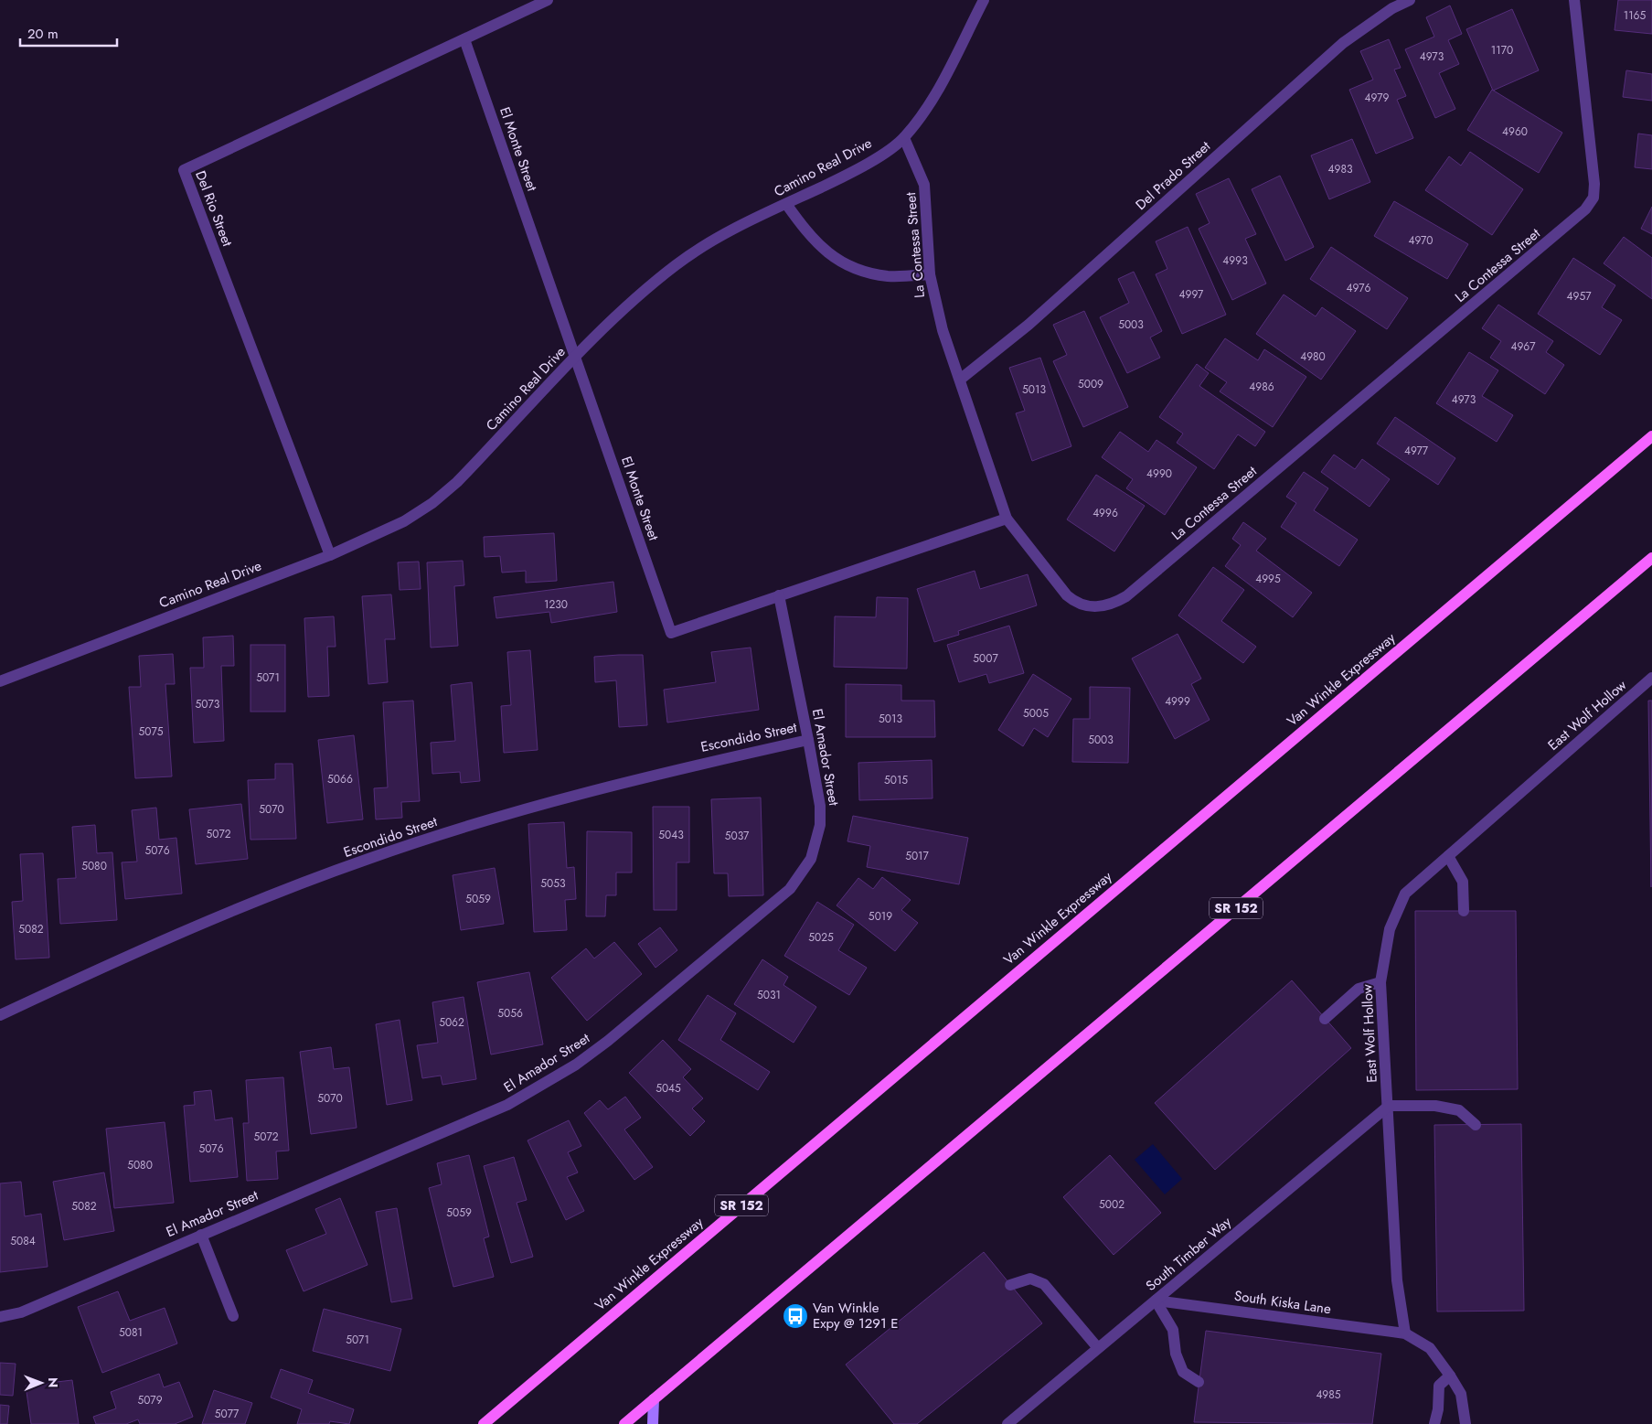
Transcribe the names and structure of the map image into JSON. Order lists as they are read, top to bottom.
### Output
{
  "streets": {
    "main road": ["Van Winkle Expressway", "SR 152"],
    "street": [
      "El Monte Street",
      "Camino Real Drive",
      "Del Prado Street",
      "Del Rio Street",
      "La Contessa Street",
      "East Wolf Hollow",
      "Escondido Street",
      "El Amador Street",
      "South Timber Way",
      "South Kiska Lane"
    ]
  },
  "crossings": [
    ["El Monte Street", "Camino Real Drive"],
    ["El Monte Street", "Del Rio Street"],
    ["El Monte Street", "La Contessa Street"],
    ["El Monte Street", "El Amador Street"],
    ["Camino Real Drive", "Del Rio Street"],
    ["Camino Real Drive", "La Contessa Street"],
    ["Del Prado Street", "La Contessa Street"],
    ["East Wolf Hollow", "South Timber Way"],
    ["East Wolf Hollow", "South Kiska Lane"],
    ["Escondido Street", "El Amador Street"],
    ["South Timber Way", "South Kiska Lane"]
  ],
  "places": {
    "bus stop": ["Van Winkle Expy @ 1291 E"]
  },
  "house_numbers": [
    "1165",
    "1170",
    "4973",
    "4979",
    "4960",
    "4983",
    "4970",
    "4993",
    "4976",
    "4997",
    "4957",
    "5003",
    "4967",
    "4980",
    "5009",
    "4986",
    "5013",
    "4973",
    "4977",
    "4990",
    "4996",
    "4995",
    "1230",
    "5007",
    "5071",
    "4999",
    "5073",
    "5005",
    "5013",
    "5075",
    "5003",
    "5066",
    "5015",
    "5070",
    "5072",
    "5043",
    "5037",
    "5076",
    "5017",
    "5080",
    "5053",
    "5059",
    "5019",
    "5082",
    "5025",
    "5031",
    "5056",
    "5062",
    "5045",
    "5070",
    "5072",
    "5076",
    "5080",
    "5002",
    "5082",
    "5059",
    "5084",
    "5081",
    "5071",
    "4985",
    "5079",
    "5077"
  ],
  "scale_bar": "20 m",
  "north": "right"
}
